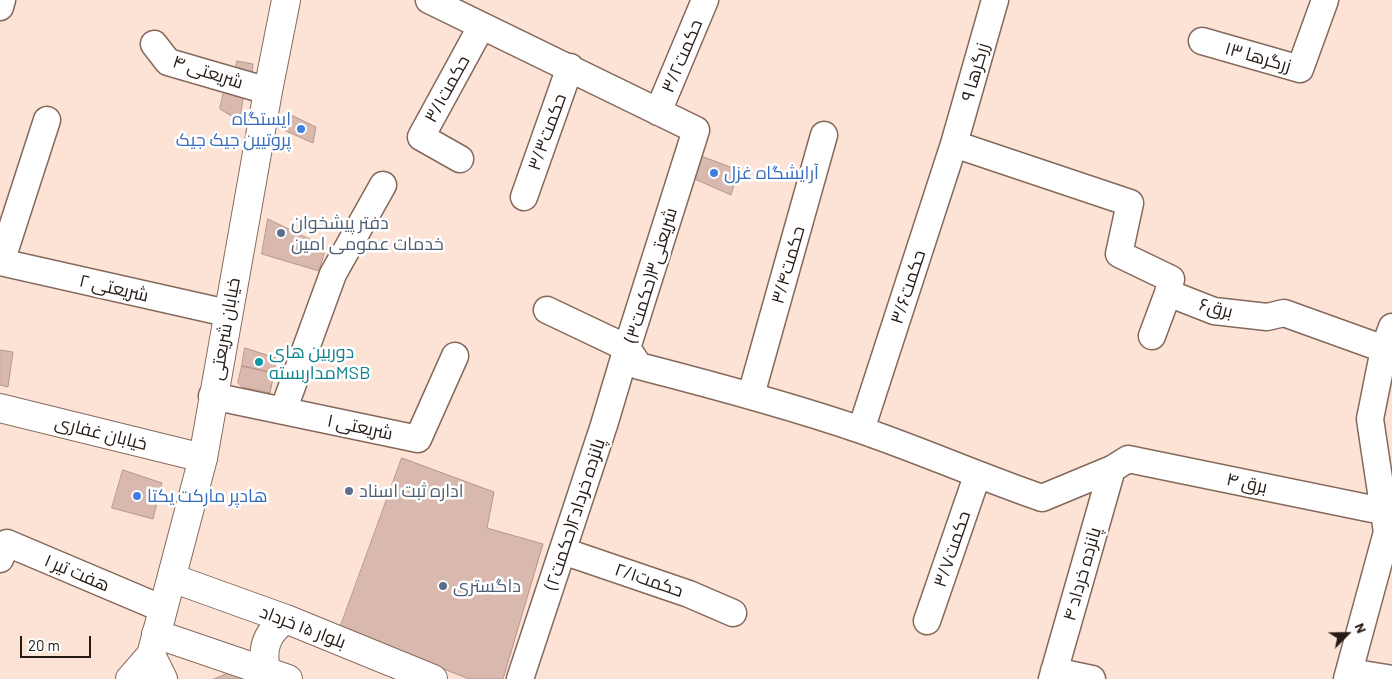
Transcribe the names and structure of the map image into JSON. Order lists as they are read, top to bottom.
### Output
{
  "streets": {
    "main road": ["خیابان شریعتی", "خیابان غفاری", "بلوار ۱۵ خرداد"],
    "street": [
      "حکمت۳/۲",
      "زرگرها ۱۳",
      "شریعتی ۴",
      "زرگرها ۹",
      "حکمت۳/۱",
      "حکمت۳/۳",
      "حکمت۳/۴",
      "شریعتی۳(حکمت۳)",
      "حکمت۳/۶",
      "شریعتی ۲",
      "برق۶",
      "شریعتی ۱",
      "برق ۴",
      "پانزده خرداد۲(حکمت۲)",
      "حکمت۳/۷",
      "هفت تیر ۱",
      "پانزده خرداد ۴",
      "حکمت۲/۱"
    ]
  },
  "crossings": [
    ["حکمت۳/۲", "شریعتی۳(حکمت۳)"],
    ["شریعتی ۴", "خیابان شریعتی"],
    ["زرگرها ۹", "حکمت۳/۶"],
    ["حکمت۳/۱", "شریعتی۳(حکمت۳)"],
    ["حکمت۳/۳", "شریعتی۳(حکمت۳)"],
    ["حکمت۳/۴", "شریعتی۳(حکمت۳)"],
    ["شریعتی۳(حکمت۳)", "حکمت۳/۶"],
    ["شریعتی۳(حکمت۳)", "برق ۴"],
    ["شریعتی۳(حکمت۳)", "پانزده خرداد۲(حکمت۲)"],
    ["شریعتی۳(حکمت۳)", "حکمت۳/۷"],
    ["شریعتی۳(حکمت۳)", "پانزده خرداد ۴"],
    ["شریعتی ۲", "خیابان شریعتی"],
    ["خیابان شریعتی", "شریعتی ۱"],
    ["خیابان شریعتی", "خیابان غفاری"],
    ["خیابان شریعتی", "هفت تیر ۱"],
    ["خیابان شریعتی", "بلوار ۱۵ خرداد"],
    ["برق ۴", "پانزده خرداد ۴"],
    ["پانزده خرداد۲(حکمت۲)", "حکمت۲/۱"]
  ],
  "places": [
    "ایستگاه پروتیین جیک جیک",
    "آرایشگاه غزل",
    "دفتر پیشخوان خدمات عمومی امین",
    "دوربین های مداربستهMSB",
    "اداره ثبت اسناد",
    "هادپر مارکت یکتا",
    "داگستری"
  ],
  "scale_bar": "20 m",
  "north": "top right"
}
